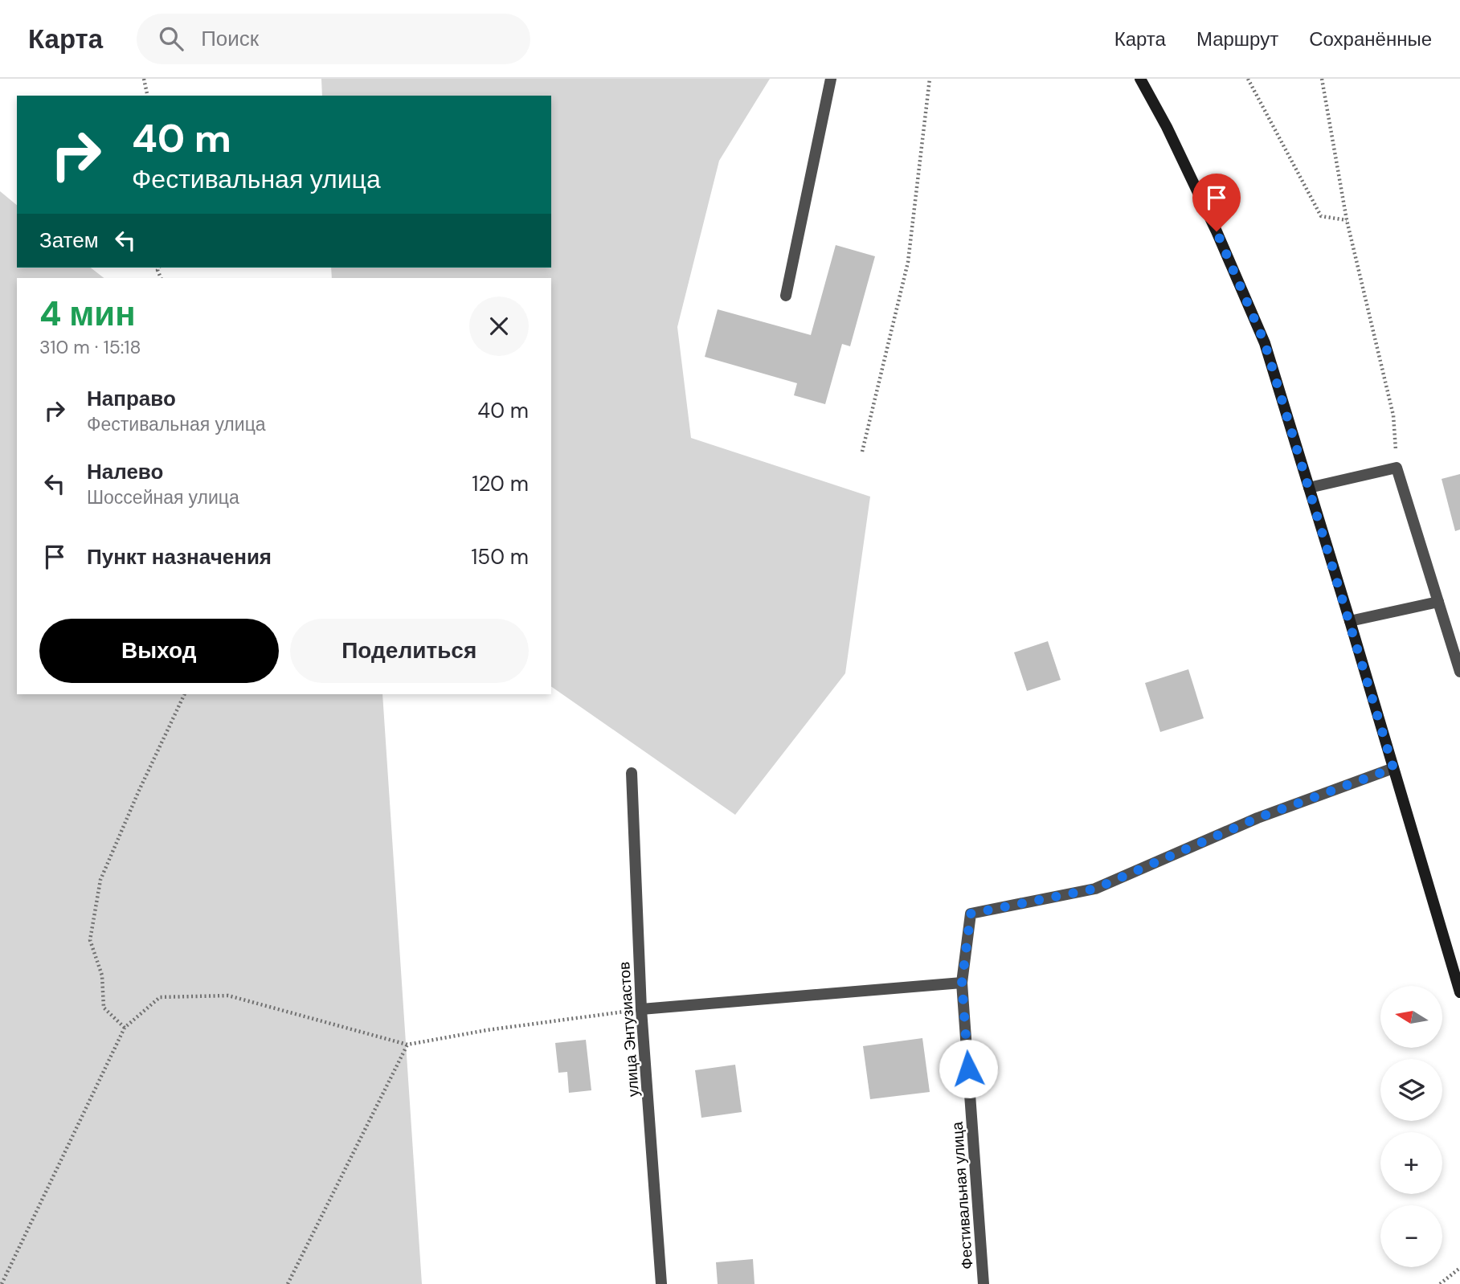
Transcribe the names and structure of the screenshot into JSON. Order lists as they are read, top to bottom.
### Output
{
  "streets": {
    "street": ["улица Энтузиастов", "Фестивальная улица"]
  },
  "north": "left",
  "page": {
    "header": "Карта",
    "search": "Поиск",
    "nav": ["Карта", "Маршрут", "Сохранённые"],
    "turn": ["40 m", "Фестивальная улица"],
    "then": "Затем",
    "heading": ["4 мин", "310 m · 15:18"],
    "list": [
      {
        "name": "Направо",
        "note": "Фестивальная улица",
        "value": "40 m"
      },
      {
        "name": "Налево",
        "note": "Шоссейная улица",
        "value": "120 m"
      },
      {
        "name": "Пункт назначения",
        "value": "150 m"
      }
    ],
    "buttons": ["Выход", "Поделиться"],
    "map_buttons": ["+", "−"]
  }
}
